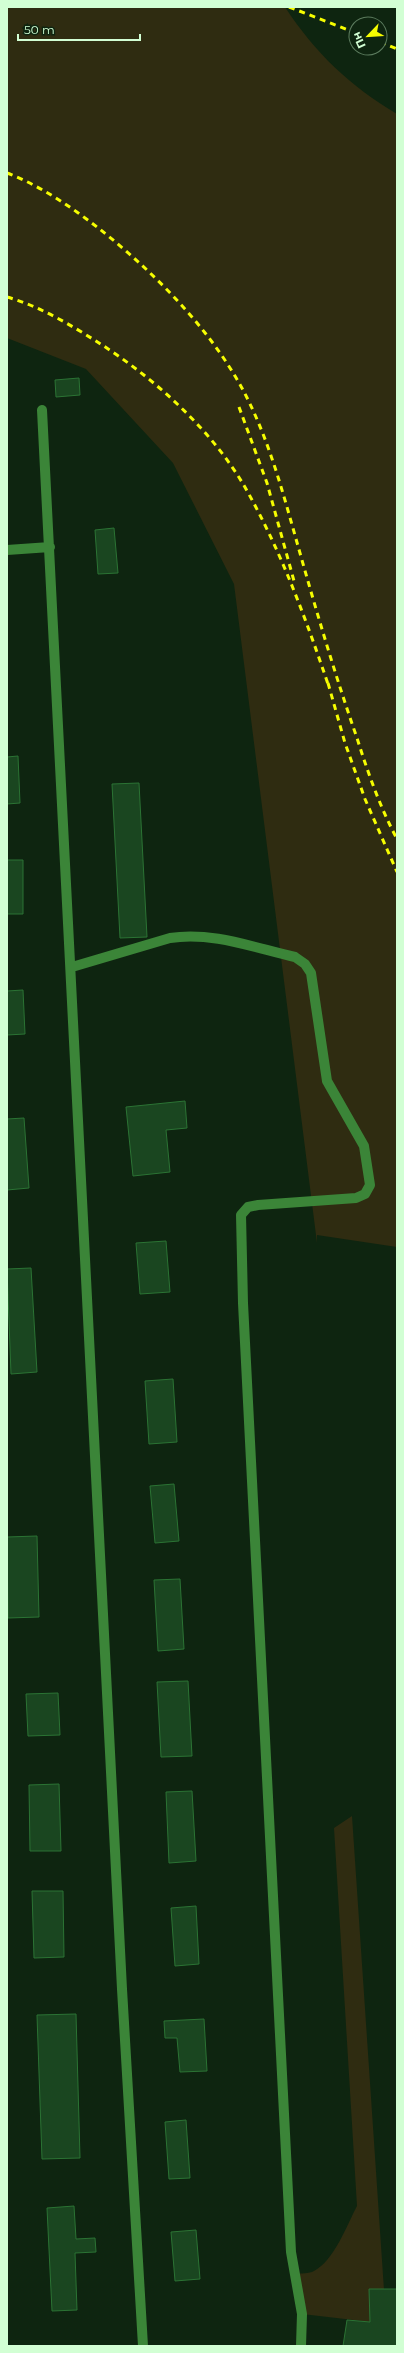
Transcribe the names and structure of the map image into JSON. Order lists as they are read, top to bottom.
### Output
{
  "scale_bar": "50 m",
  "north": "bottom left"
}
